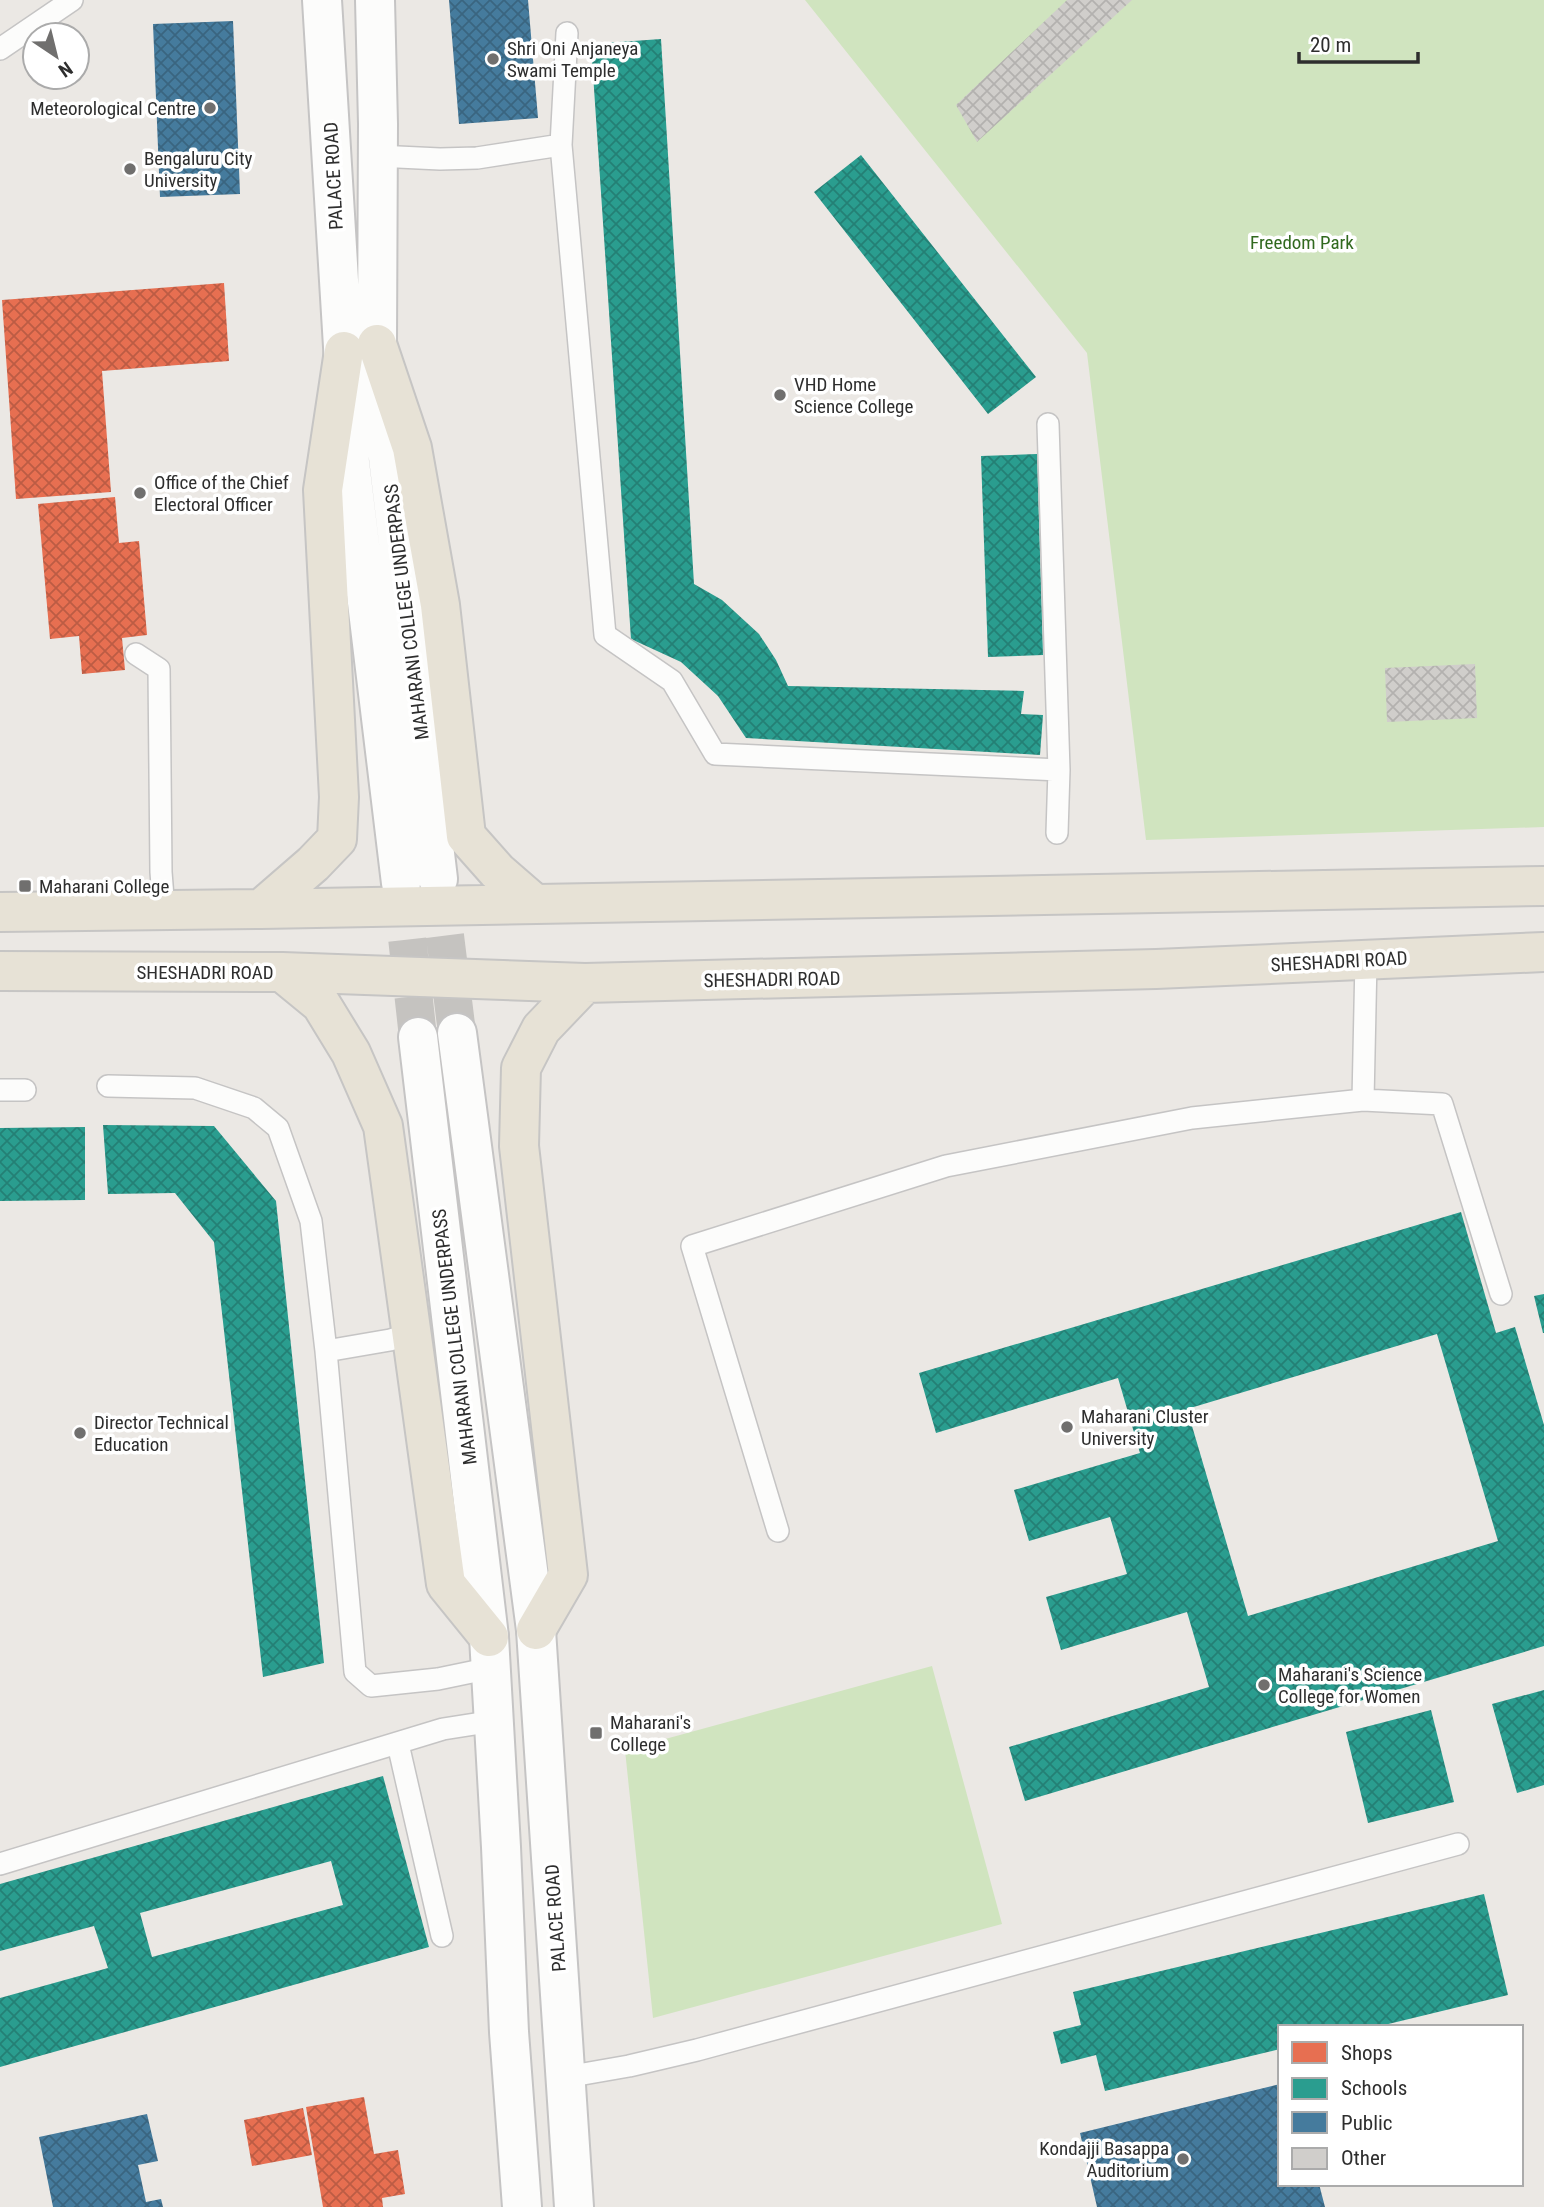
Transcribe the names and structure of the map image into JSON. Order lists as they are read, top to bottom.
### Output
{
  "streets": {
    "main road": ["PALACE ROAD", "MAHARANI COLLEGE UNDERPASS", "SHESHADRI ROAD"]
  },
  "crossings": [
    ["PALACE ROAD", "MAHARANI COLLEGE UNDERPASS"]
  ],
  "parks": ["Freedom Park"],
  "places": {
    "other": [
      "Shri Oni Anjaneya Swami Temple",
      "Meteorological Centre",
      "Bengaluru City University",
      "VHD Home Science College",
      "Office of the Chief Electoral Officer",
      "Maharani Cluster University",
      "Director Technical Education",
      "Maharani's Science College for Women",
      "Kondajji Basappa Auditorium"
    ],
    "transit": ["Maharani College", "Maharani's College"]
  },
  "legend": [
    "Shops",
    "Schools",
    "Public",
    "Other"
  ],
  "scale_bar": "20 m",
  "north": "bottom right"
}
